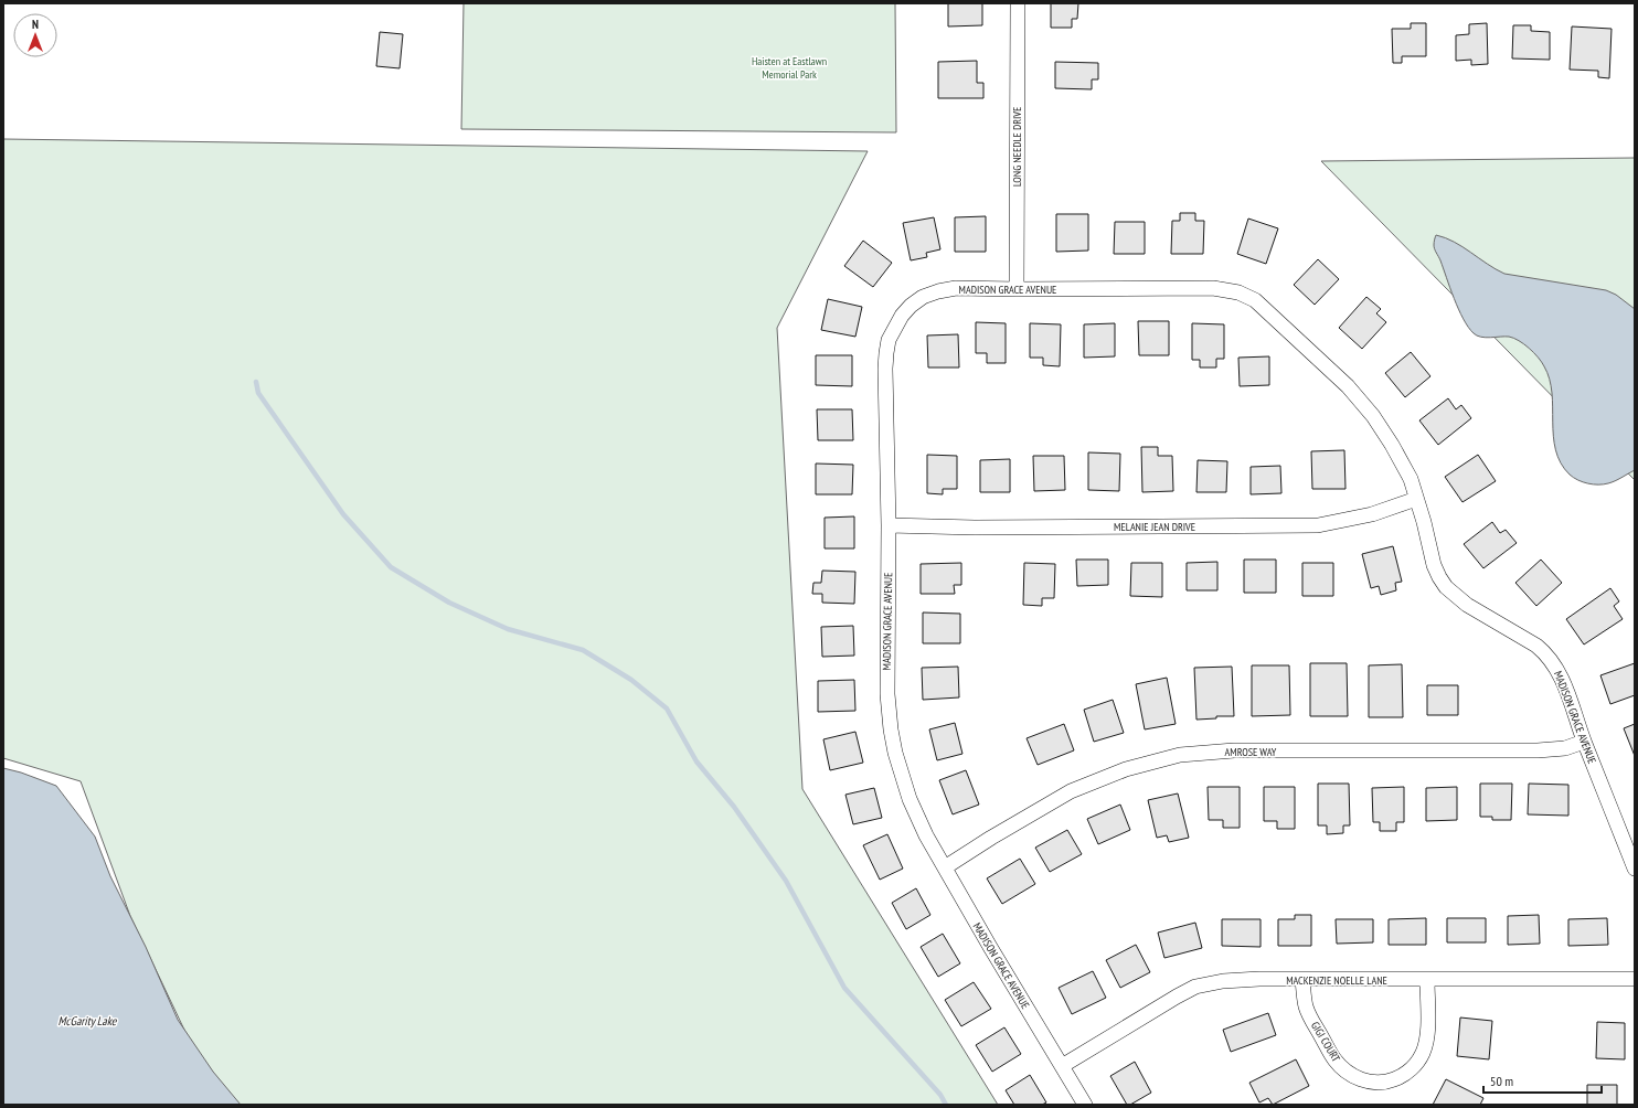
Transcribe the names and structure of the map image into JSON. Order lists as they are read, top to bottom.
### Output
{
  "streets": {
    "street": [
      "LONG NEEDLE DRIVE",
      "MADISON GRACE AVENUE",
      "MELANIE JEAN DRIVE",
      "AMROSE WAY",
      "MACKENZIE NOELLE LANE",
      "GIGI COURT"
    ]
  },
  "crossings": [
    ["LONG NEEDLE DRIVE", "MADISON GRACE AVENUE"],
    ["MADISON GRACE AVENUE", "MELANIE JEAN DRIVE"],
    ["MADISON GRACE AVENUE", "AMROSE WAY"],
    ["MADISON GRACE AVENUE", "MACKENZIE NOELLE LANE"],
    ["MACKENZIE NOELLE LANE", "GIGI COURT"]
  ],
  "water": ["McGarity Lake"],
  "parks": ["Haisten at Eastlawn Memorial Park"],
  "scale_bar": "50 m",
  "north": "top"
}
